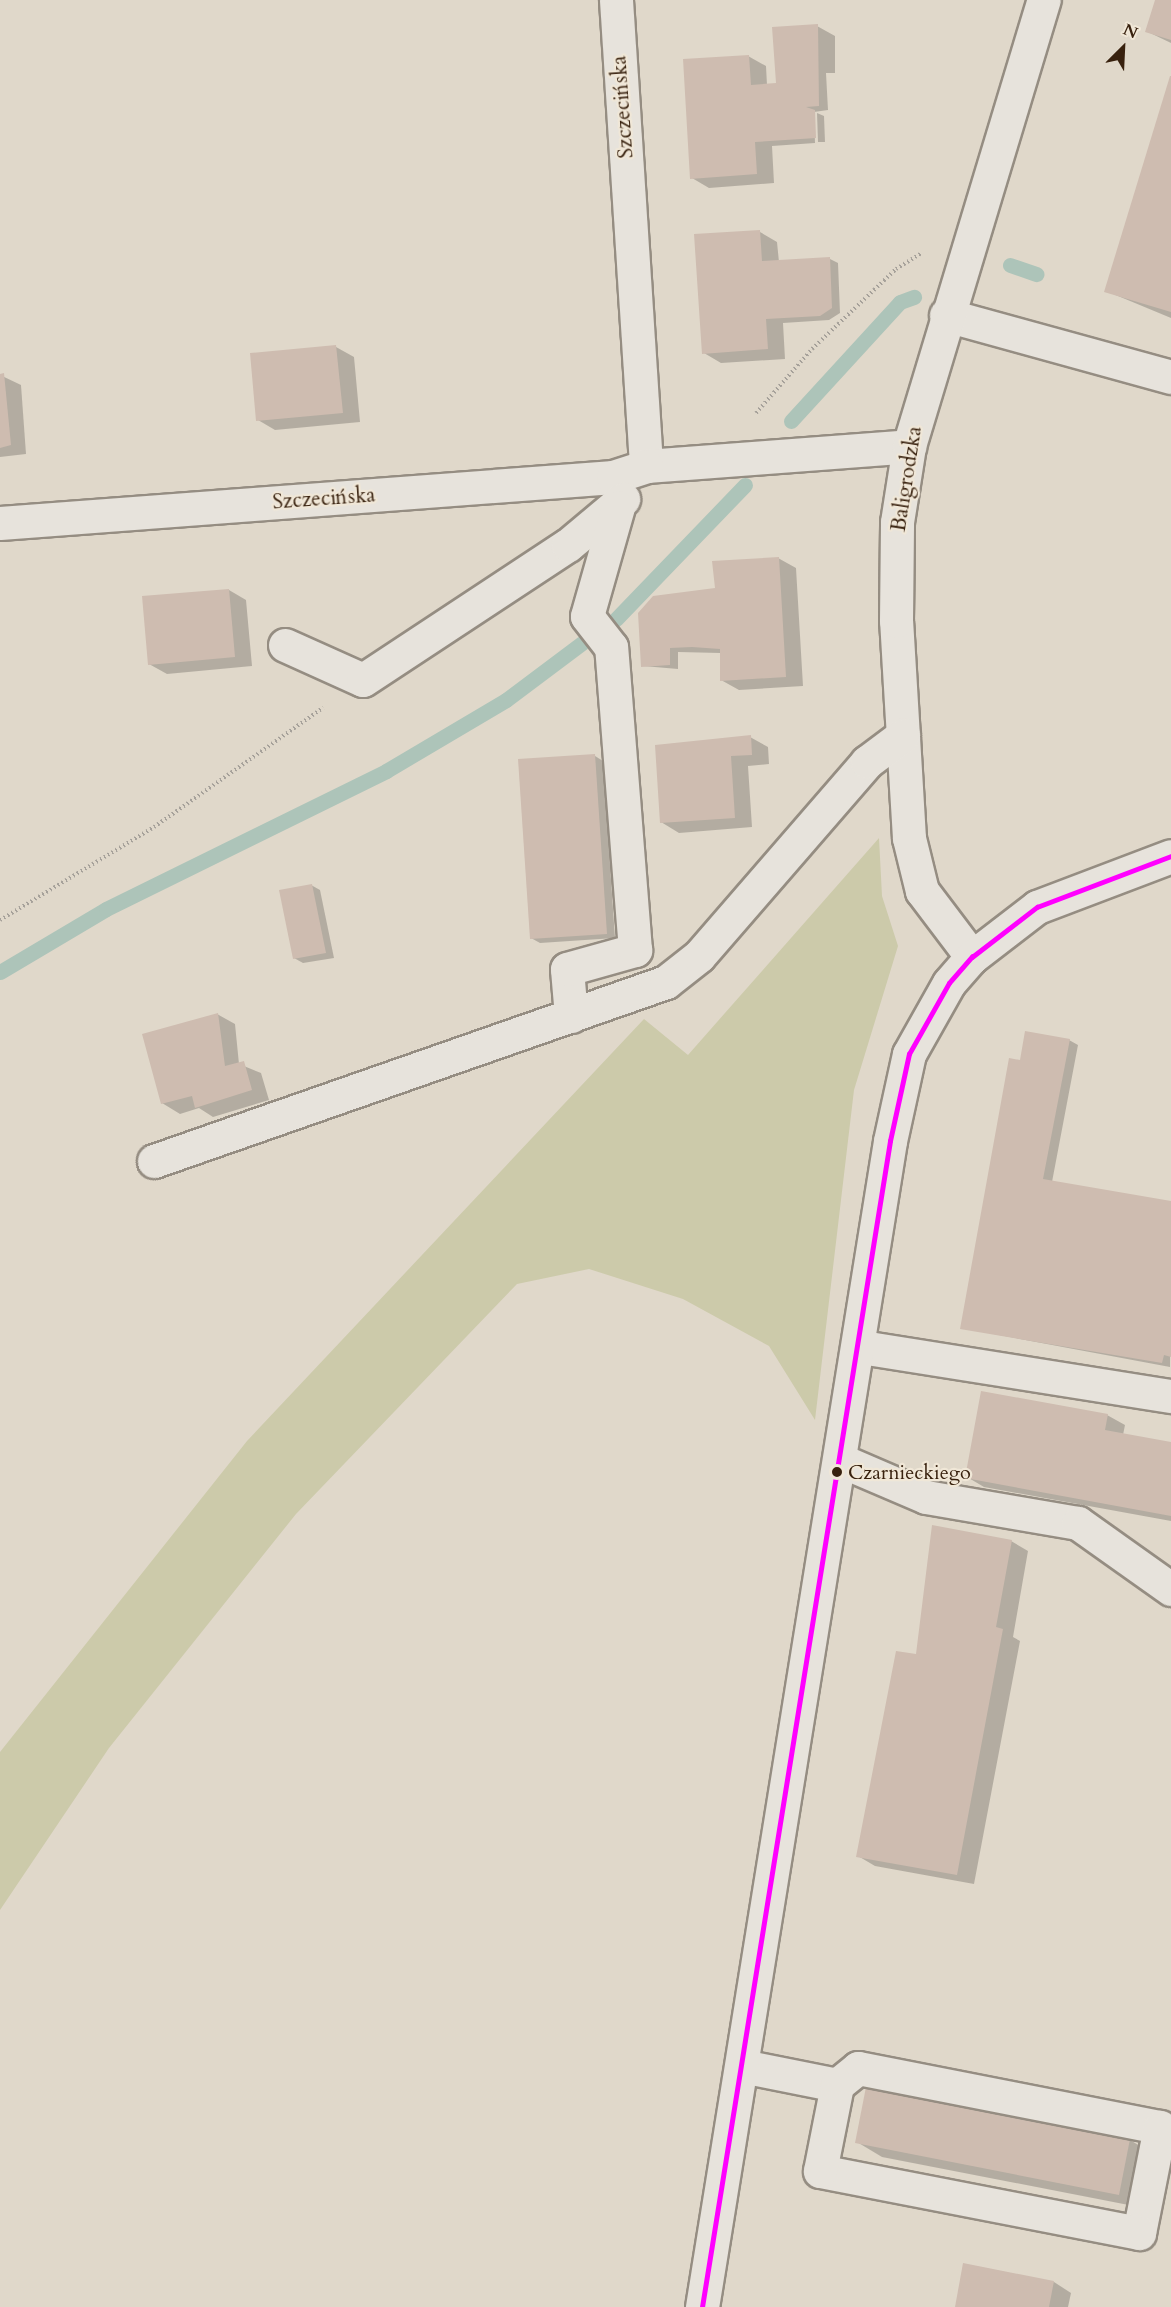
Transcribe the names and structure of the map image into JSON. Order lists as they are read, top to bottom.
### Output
{
  "streets": {
    "street": ["Szczecińska", "Baligrodzka"]
  },
  "crossings": [
    ["Szczecińska", "Baligrodzka"]
  ],
  "places": ["Czarnieckiego"],
  "north": "top right"
}
